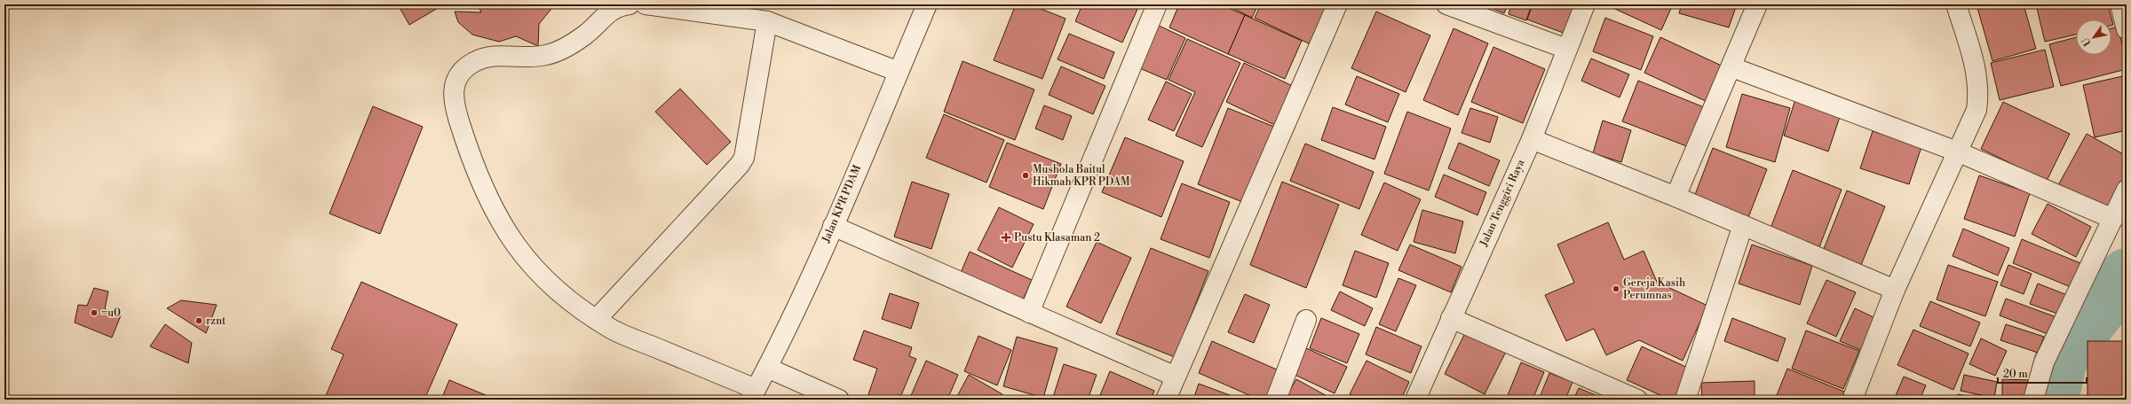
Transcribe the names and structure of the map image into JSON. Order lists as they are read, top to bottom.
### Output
{
  "streets": {
    "street": ["Jalan Tenggiri Raya", "Jalan KPR PDAM"]
  },
  "places": {
    "other": [
      "Mushola Baitul Hikmah KPR PDAM",
      "Gereja Kasih Perumnas",
      "=u0",
      "rznt"
    ],
    "health": ["Pustu Klasaman 2"]
  },
  "scale_bar": "20 m",
  "north": "bottom left"
}
